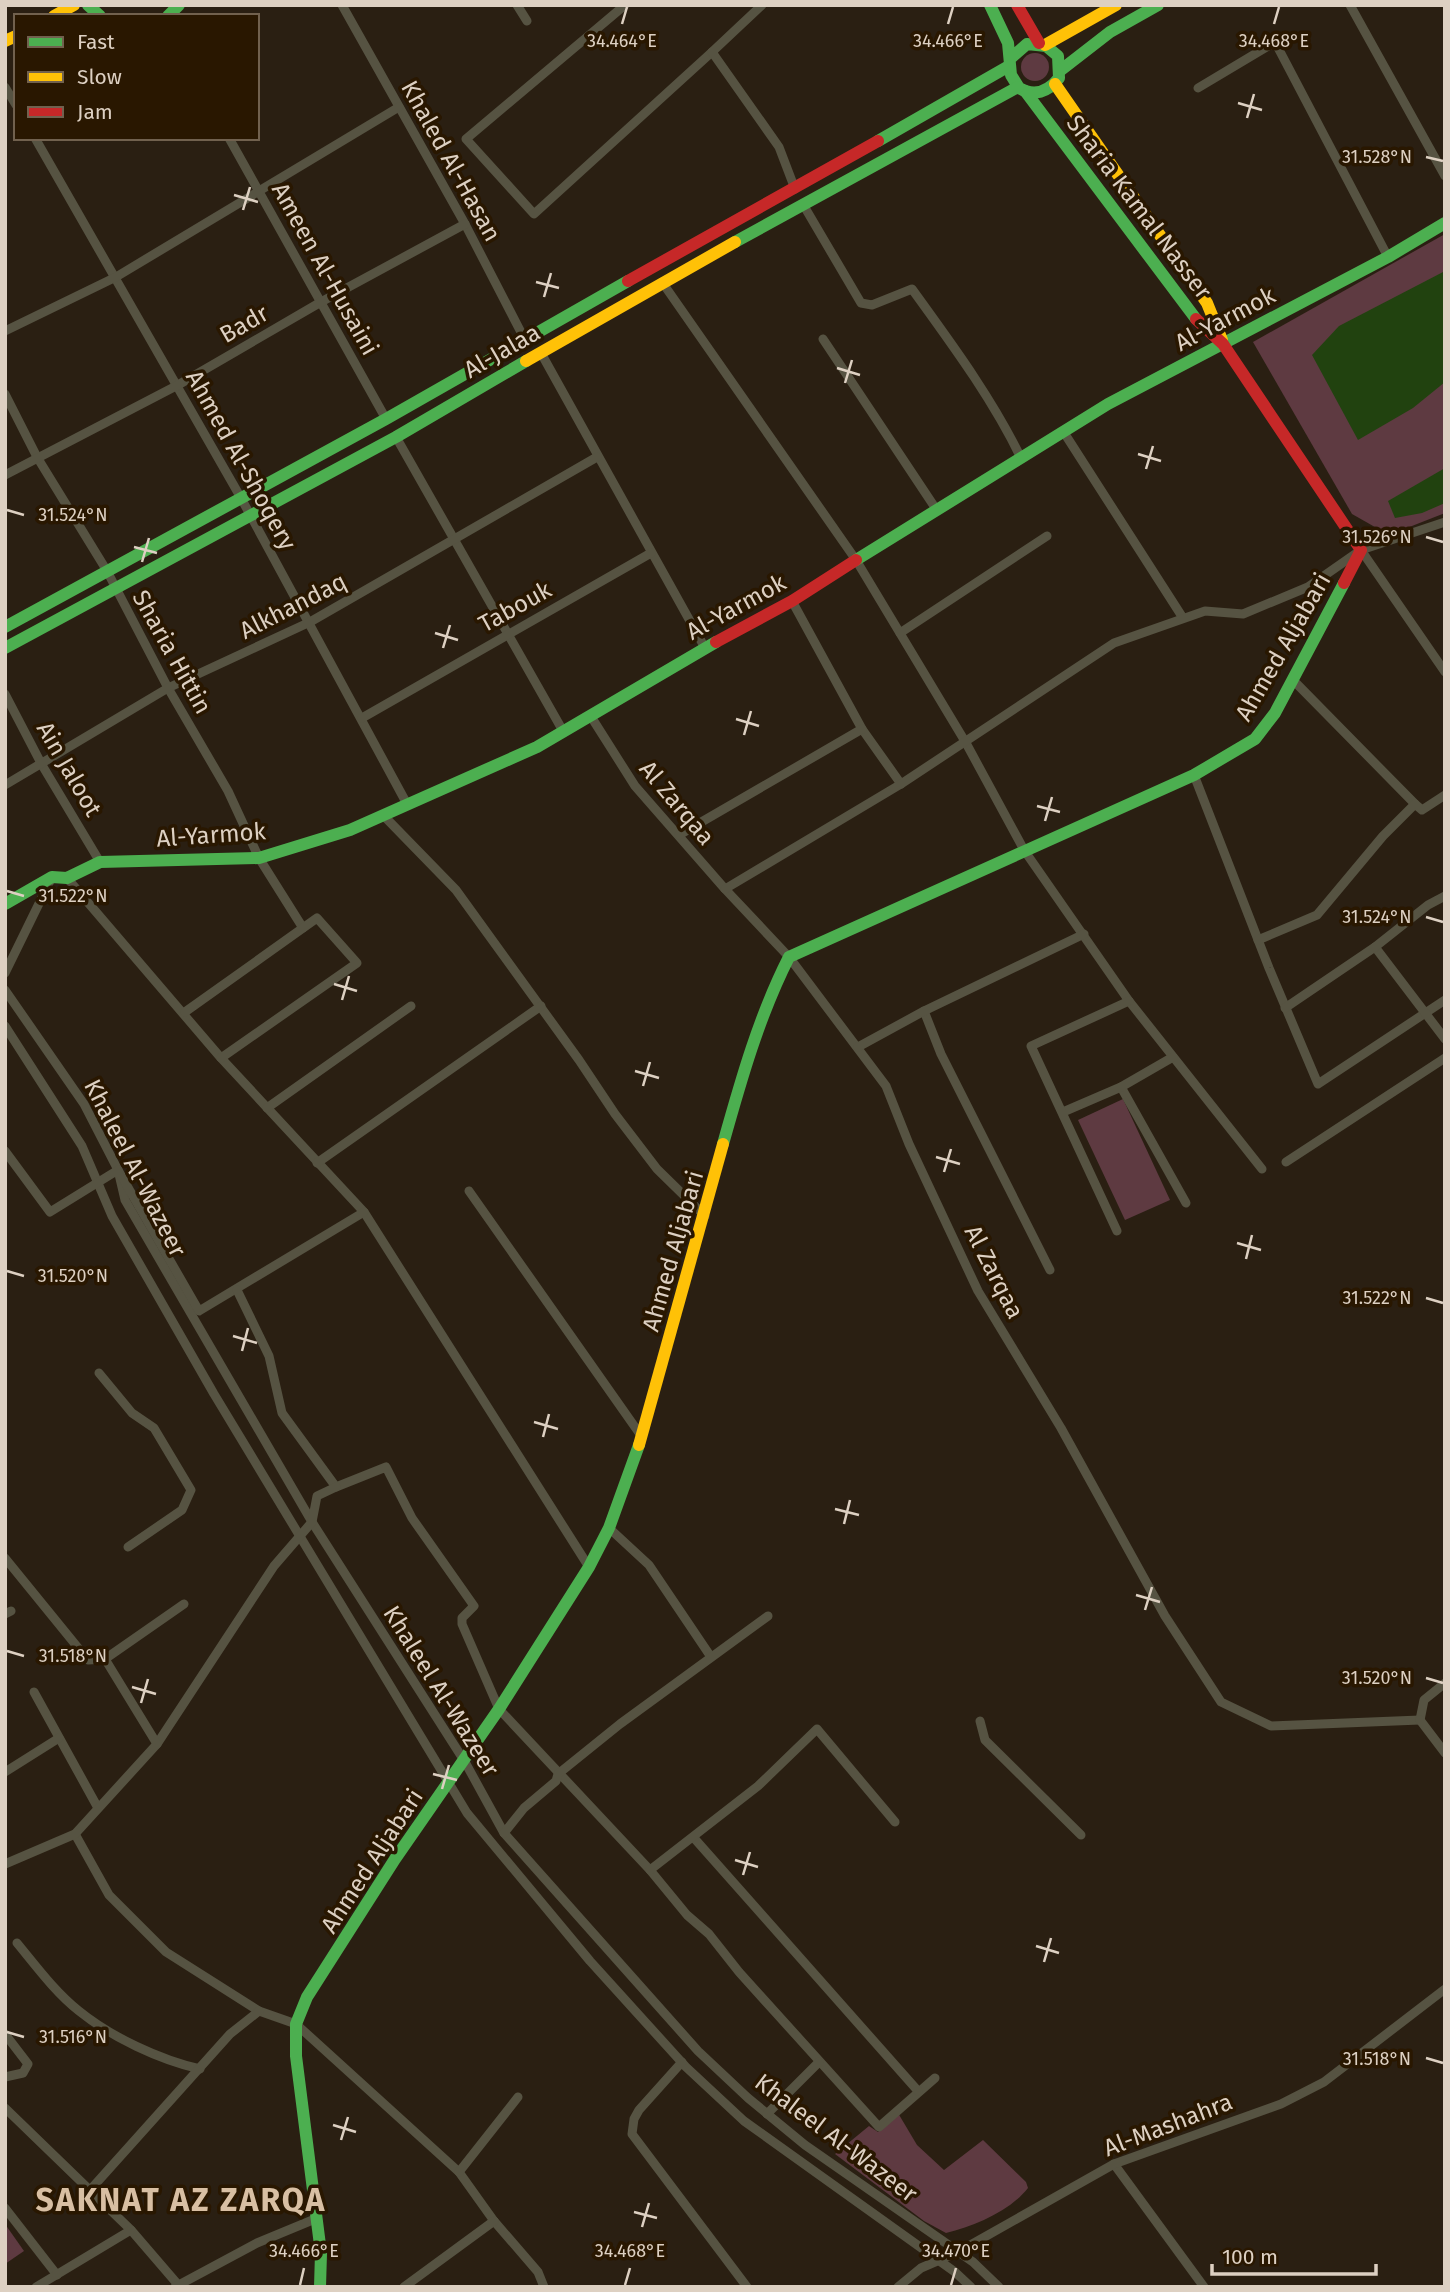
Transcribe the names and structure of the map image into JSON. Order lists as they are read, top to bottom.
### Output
{
  "streets": {
    "street": [
      "Khaled Al-Hasan",
      "Sharia Kamal Nasser",
      "Ameen Al-Husaini",
      "Al-Yarmok",
      "Badr",
      "Al-Jalaa",
      "Ahmed Al-Shoqery",
      "Alkhandaq",
      "Tabouk",
      "Ahmed Aljabari",
      "Sharia Hittin",
      "Ain Jaloot",
      "Al Zarqaa",
      "Khaleel Al-Wazeer",
      "Al-Mashahra"
    ]
  },
  "crossings": [
    ["Khaled Al-Hasan", "Badr"],
    ["Khaled Al-Hasan", "Al-Jalaa"],
    ["Sharia Kamal Nasser", "Al-Yarmok"],
    ["Sharia Kamal Nasser", "Al-Jalaa"],
    ["Sharia Kamal Nasser", "Ahmed Aljabari"],
    ["Ameen Al-Husaini", "Badr"],
    ["Ameen Al-Husaini", "Al-Jalaa"],
    ["Al-Yarmok", "Ahmed Al-Shoqery"],
    ["Al-Yarmok", "Sharia Hittin"],
    ["Al-Yarmok", "Ain Jaloot"],
    ["Al-Yarmok", "Al Zarqaa"],
    ["Badr", "Ahmed Al-Shoqery"],
    ["Badr", "Sharia Hittin"],
    ["Al-Jalaa", "Ahmed Al-Shoqery"],
    ["Al-Jalaa", "Sharia Hittin"],
    ["Ahmed Al-Shoqery", "Alkhandaq"],
    ["Ahmed Al-Shoqery", "Tabouk"],
    ["Alkhandaq", "Sharia Hittin"],
    ["Alkhandaq", "Ain Jaloot"],
    ["Ahmed Aljabari", "Al Zarqaa"],
    ["Ahmed Aljabari", "Khaleel Al-Wazeer"],
    ["Khaleel Al-Wazeer", "Al-Mashahra"]
  ],
  "districts": ["SAKNAT AZ ZARQA"],
  "legend": ["Fast", "Slow", "Jam"],
  "scale_bar": "100 m",
  "coordinates": [
    "34.464°E",
    "34.466°E",
    "34.468°E",
    "31.528°N",
    "31.524°N",
    "31.526°N",
    "31.522°N",
    "31.520°N",
    "31.518°N",
    "31.516°N",
    "34.470°E"
  ]
}
